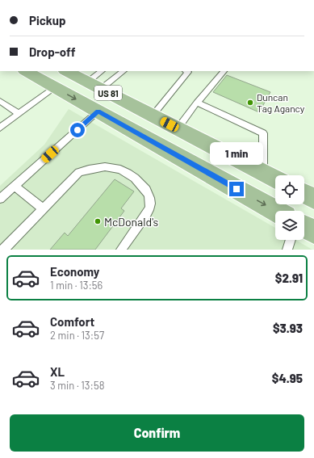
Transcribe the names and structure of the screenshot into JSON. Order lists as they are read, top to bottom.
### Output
{
  "streets": {
    "main road": ["US 81"]
  },
  "places": ["Duncan Tag Agancy", "McDonald's"],
  "page": {
    "banner": ["Pickup", "Drop-off"],
    "bubble": "1 min",
    "list": [
      {
        "name": "Economy",
        "note": "1 min · 13:56",
        "value": "$2.91"
      },
      {
        "name": "Comfort",
        "note": "2 min · 13:57",
        "value": "$3.93"
      },
      {
        "name": "XL",
        "note": "3 min · 13:58",
        "value": "$4.95"
      }
    ],
    "buttons": "Confirm"
  }
}
